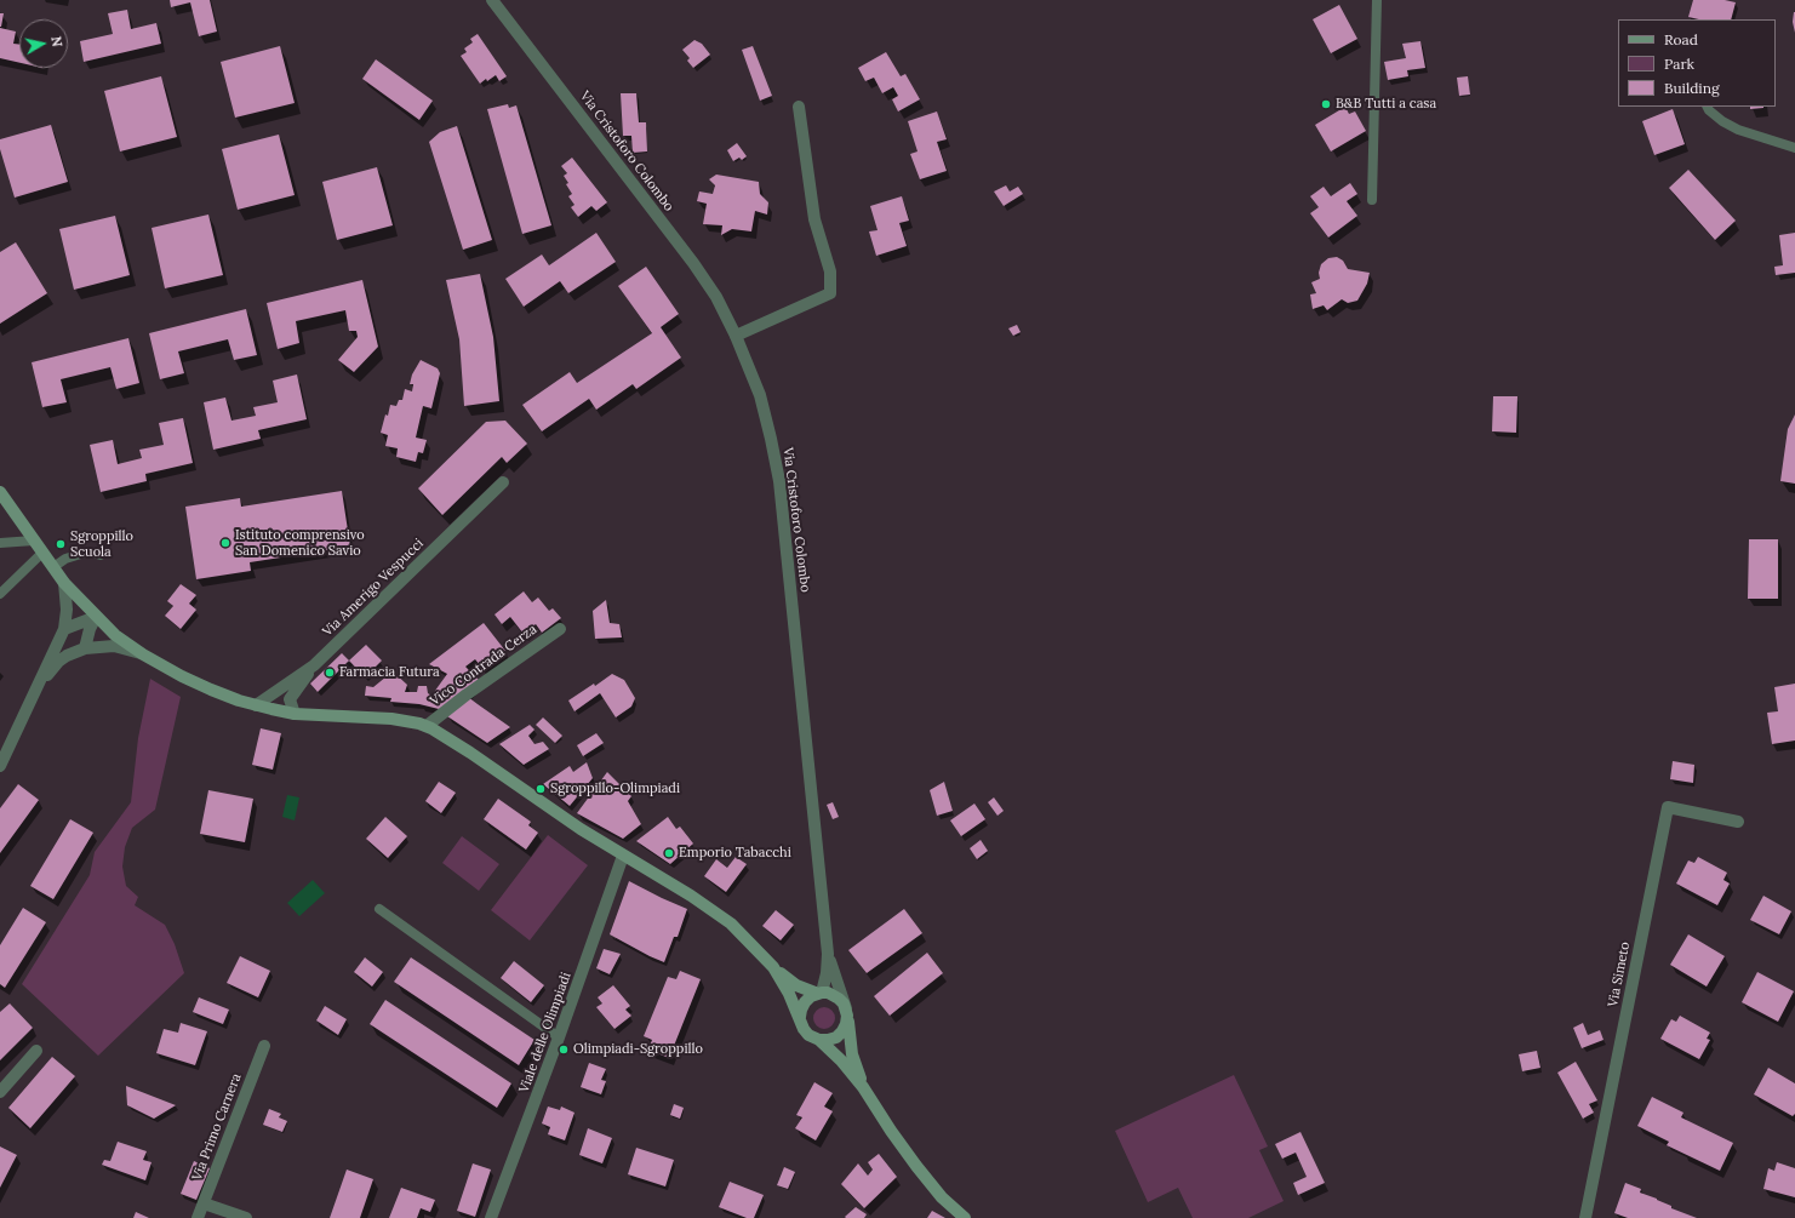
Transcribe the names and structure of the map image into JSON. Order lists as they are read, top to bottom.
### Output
{
  "streets": {
    "street": [
      "Via Cristoforo Colombo",
      "Via Amerigo Vespucci",
      "Vico Contrada Cerza",
      "Via Simeto",
      "Viale delle Olimpiadi",
      "Via Primo Carnera"
    ]
  },
  "places": [
    "B&B Tutti a casa",
    "Istituto comprensivo San Domenico Savio",
    "Sgroppillo Scuola",
    "Farmacia Futura",
    "Sgroppillo-Olimpiadi",
    "Emporio Tabacchi",
    "Olimpiadi-Sgroppillo"
  ],
  "legend": ["Road", "Park", "Building"],
  "north": "right"
}
